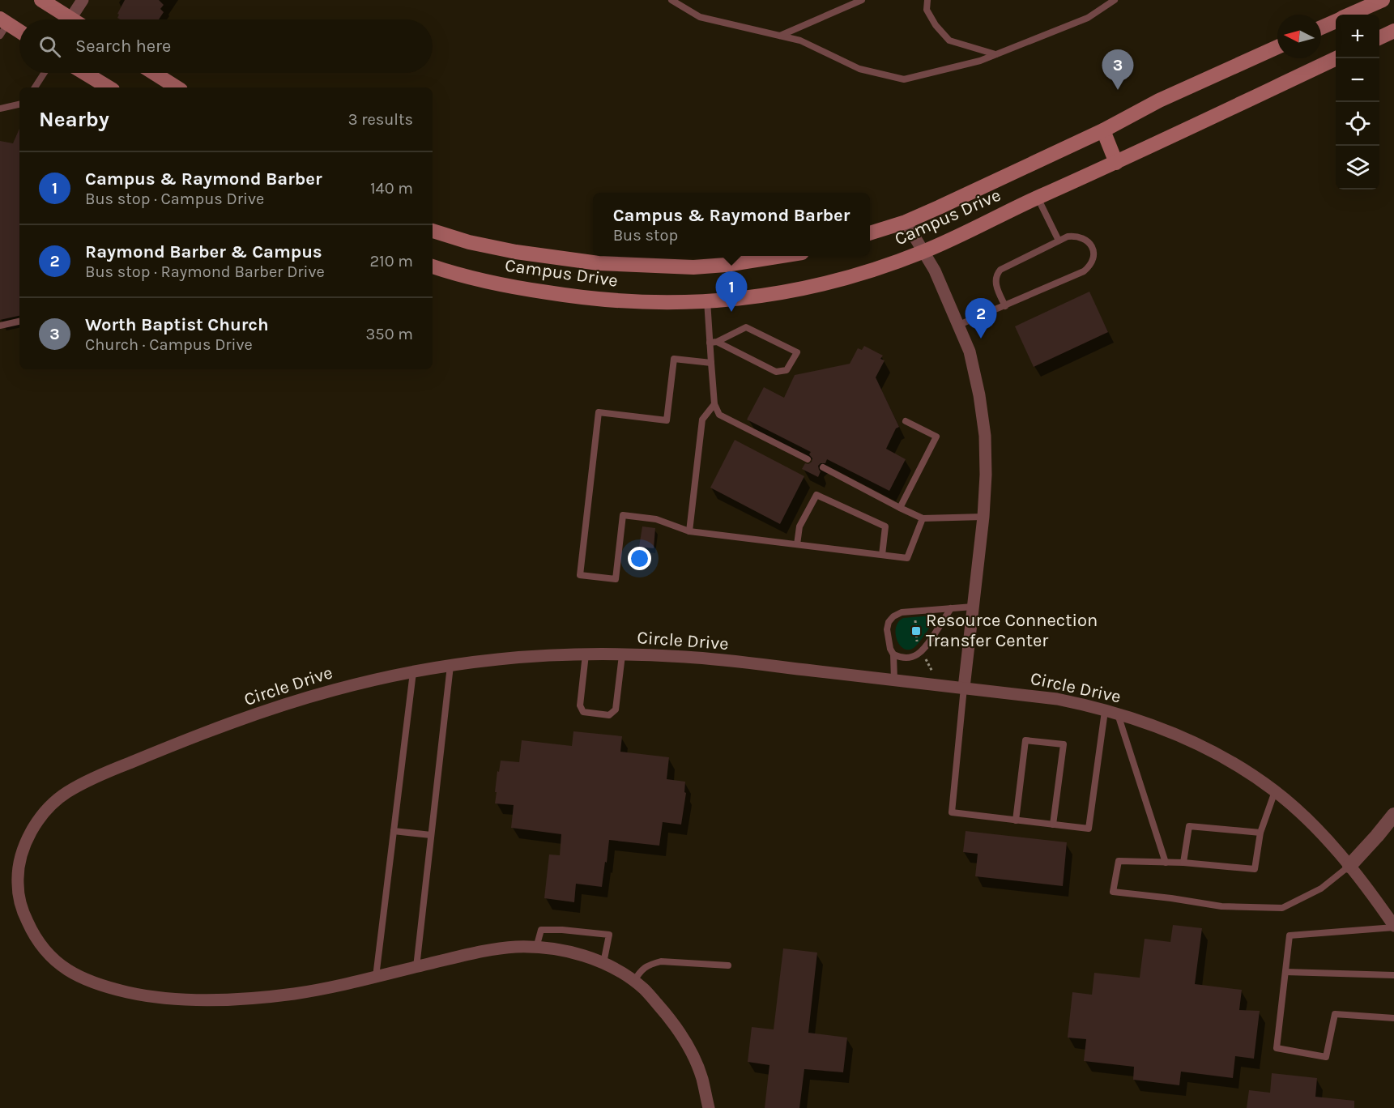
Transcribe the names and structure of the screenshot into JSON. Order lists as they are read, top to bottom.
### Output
{
  "streets": {
    "main road": ["Campus Drive"],
    "street": ["Circle Drive"]
  },
  "places": {
    "transit": ["Resource Connection Transfer Center"]
  },
  "north": "left",
  "page": {
    "map_buttons": ["+", "−"],
    "search": "Search here",
    "pins": ["3", "1", "2"],
    "heading": ["Nearby", "3 results"],
    "list": [
      {
        "mark": "1",
        "name": "Campus & Raymond Barber",
        "note": "Bus stop · Campus Drive",
        "value": "140 m"
      },
      {
        "mark": "2",
        "name": "Raymond Barber & Campus",
        "note": "Bus stop · Raymond Barber Drive",
        "value": "210 m"
      },
      {
        "mark": "3",
        "name": "Worth Baptist Church",
        "note": "Church · Campus Drive",
        "value": "350 m"
      }
    ],
    "popup": ["Campus & Raymond Barber", "Bus stop"]
  }
}
